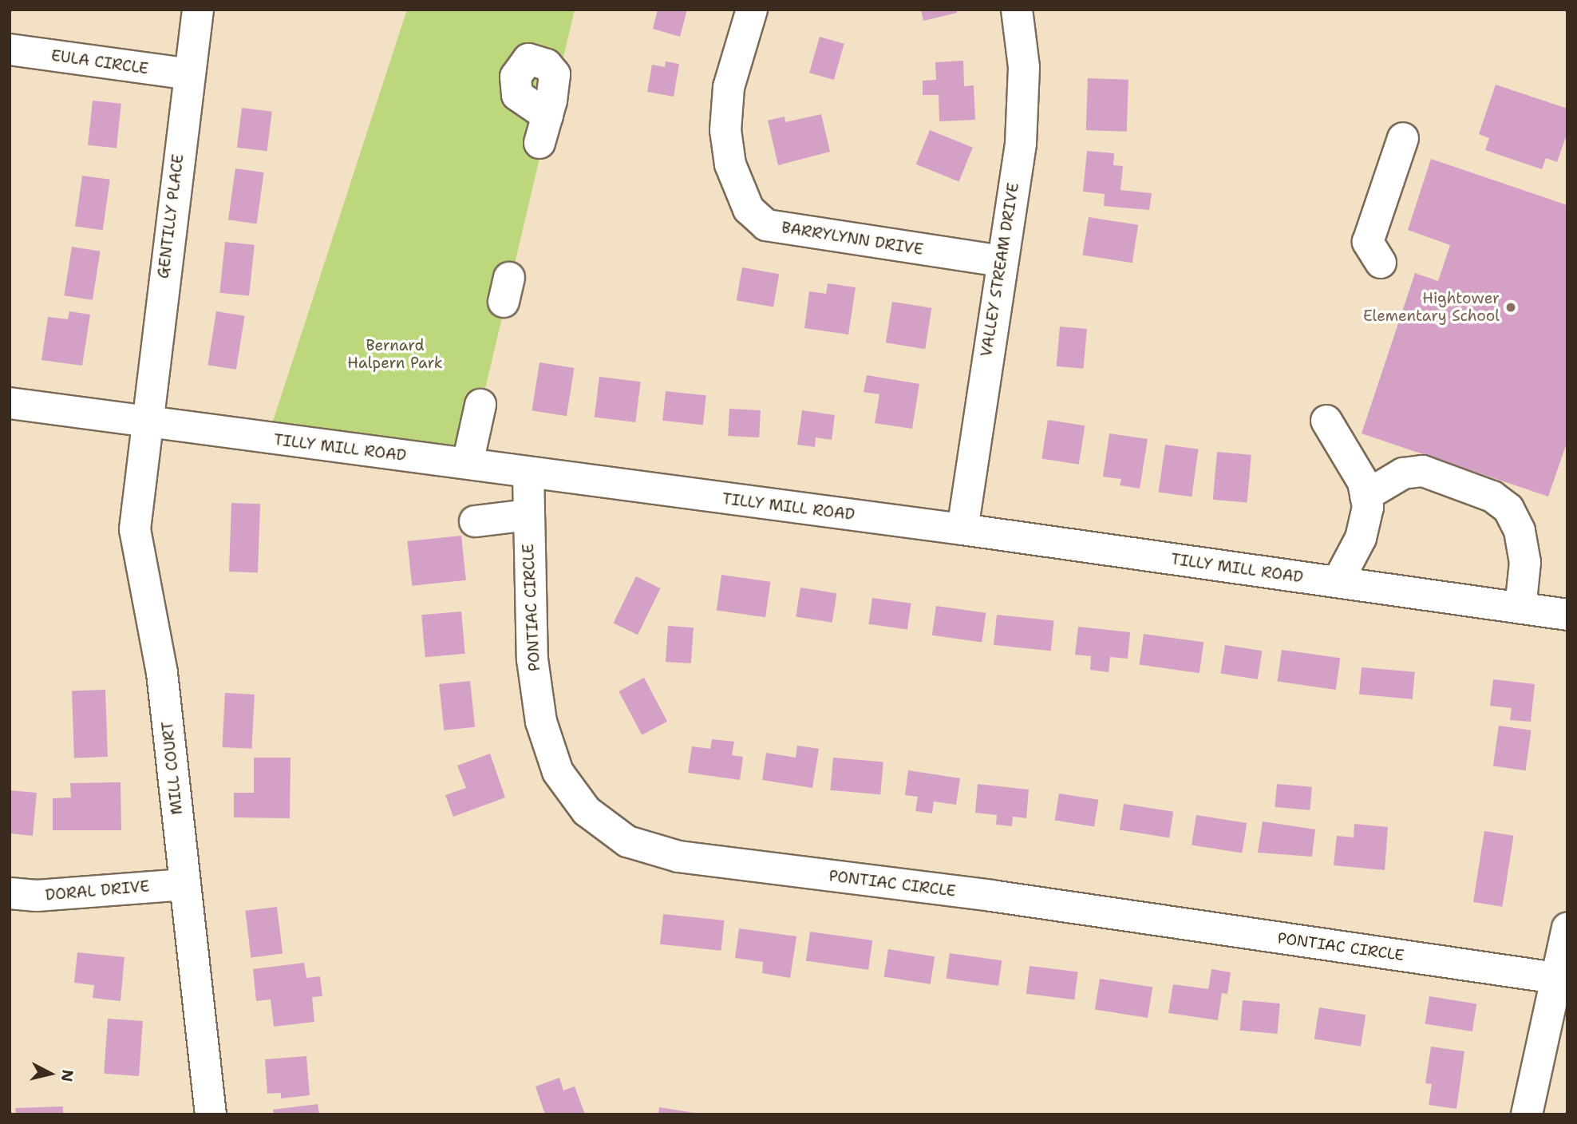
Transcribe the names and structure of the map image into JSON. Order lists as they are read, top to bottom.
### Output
{
  "streets": {
    "street": [
      "EULA CIRCLE",
      "GENTILLY PLACE",
      "BARRYLYNN DRIVE",
      "VALLEY STREAM DRIVE",
      "TILLY MILL ROAD",
      "PONTIAC CIRCLE",
      "MILL COURT",
      "DORAL DRIVE"
    ]
  },
  "crossings": [
    ["EULA CIRCLE", "GENTILLY PLACE"],
    ["GENTILLY PLACE", "TILLY MILL ROAD"],
    ["GENTILLY PLACE", "MILL COURT"],
    ["BARRYLYNN DRIVE", "VALLEY STREAM DRIVE"],
    ["VALLEY STREAM DRIVE", "TILLY MILL ROAD"],
    ["TILLY MILL ROAD", "PONTIAC CIRCLE"],
    ["TILLY MILL ROAD", "MILL COURT"],
    ["MILL COURT", "DORAL DRIVE"]
  ],
  "parks": ["Bernard Halpern Park"],
  "places": ["Hightower Elementary School"],
  "north": "right"
}
